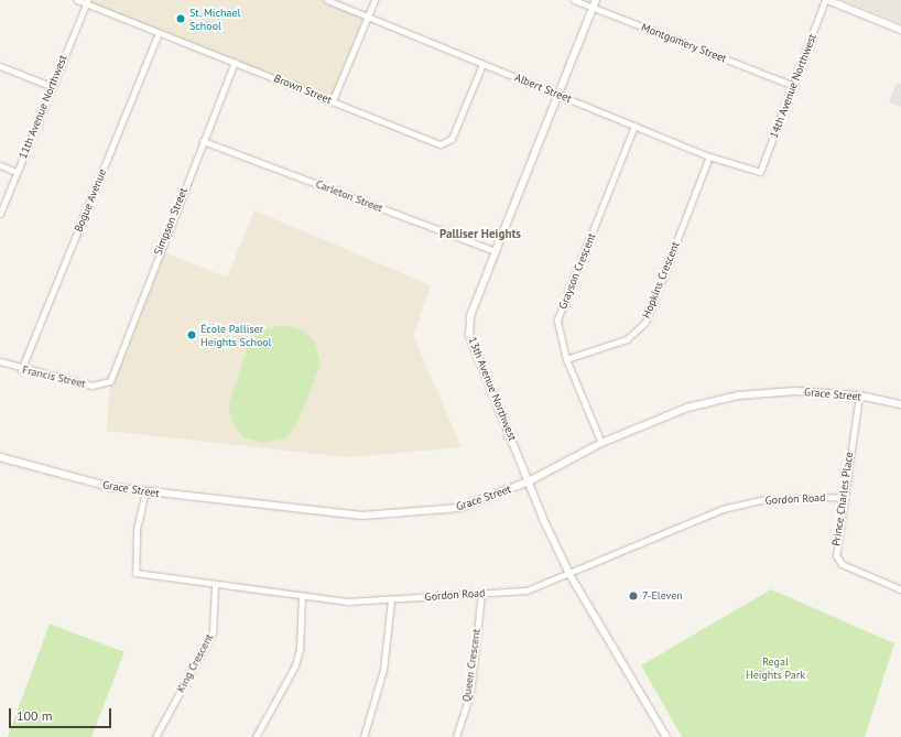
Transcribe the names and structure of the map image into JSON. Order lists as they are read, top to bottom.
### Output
{
  "streets": {
    "street": [
      "Montgomery Street",
      "14th Avenue Northwest",
      "Albert Street",
      "Brown Street",
      "11th Avenue Northwest",
      "Carleton Street",
      "Bogue Avenue",
      "Simpson Street",
      "Grayson Crescent",
      "Hopkins Crescent",
      "Francis Street",
      "13th Avenue Northwest",
      "Grace Street",
      "Gordon Road",
      "Prince Charles Place",
      "King Crescent",
      "Queen Crescent"
    ]
  },
  "crossings": [
    ["Montgomery Street", "14th Avenue Northwest"],
    ["Montgomery Street", "13th Avenue Northwest"],
    ["14th Avenue Northwest", "Albert Street"],
    ["Albert Street", "Brown Street"],
    ["Albert Street", "Grayson Crescent"],
    ["Albert Street", "Hopkins Crescent"],
    ["Albert Street", "13th Avenue Northwest"],
    ["Brown Street", "11th Avenue Northwest"],
    ["Brown Street", "Bogue Avenue"],
    ["Brown Street", "Simpson Street"],
    ["Carleton Street", "Simpson Street"],
    ["Carleton Street", "13th Avenue Northwest"],
    ["Bogue Avenue", "Francis Street"],
    ["Simpson Street", "Francis Street"],
    ["Grayson Crescent", "Hopkins Crescent"],
    ["Grayson Crescent", "Grace Street"],
    ["13th Avenue Northwest", "Grace Street"],
    ["13th Avenue Northwest", "Gordon Road"],
    ["Grace Street", "Gordon Road"],
    ["Grace Street", "Prince Charles Place"],
    ["Gordon Road", "Prince Charles Place"],
    ["Gordon Road", "King Crescent"],
    ["Gordon Road", "Queen Crescent"]
  ],
  "districts": ["Palliser Heights"],
  "parks": ["Regal Heights Park"],
  "places": ["St. Michael School", "École Palliser Heights School", "7-Eleven"],
  "scale_bar": "100 m"
}
